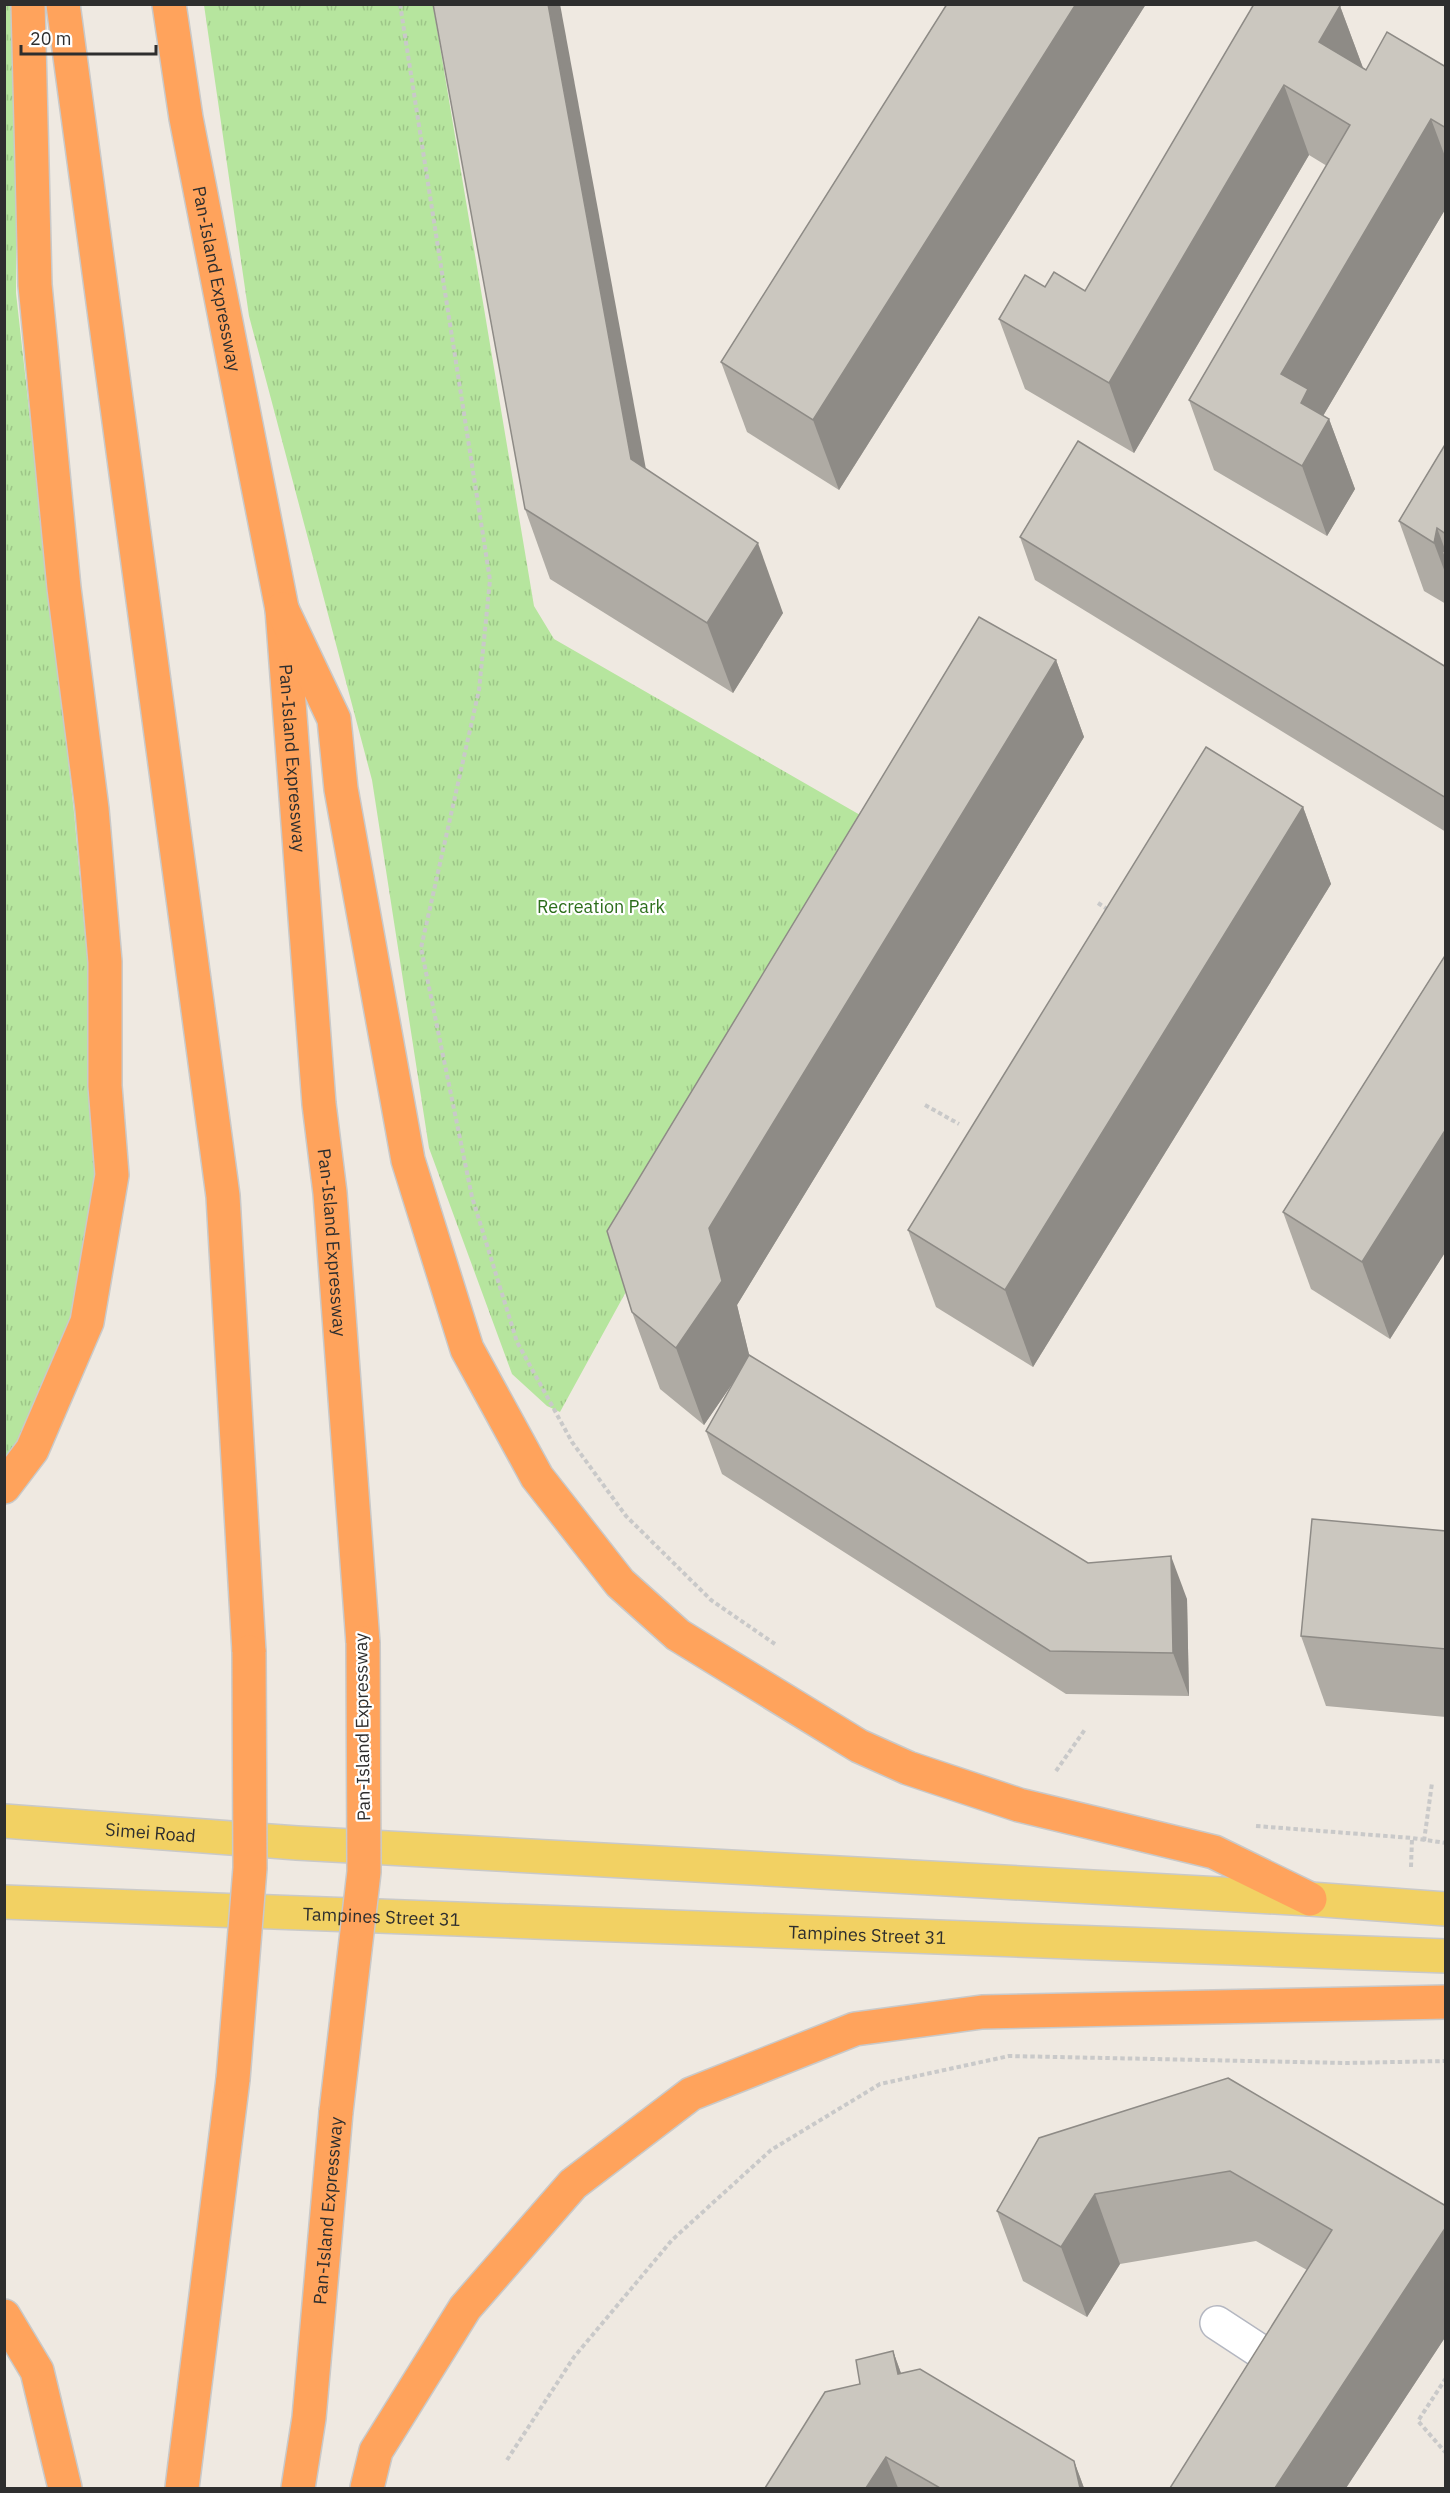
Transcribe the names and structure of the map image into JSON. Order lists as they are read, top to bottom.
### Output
{
  "streets": {
    "highway": ["Pan-Island Expressway"],
    "main road": ["Simei Road", "Tampines Street 31"]
  },
  "parks": ["Recreation Park"],
  "scale_bar": "20 m"
}
